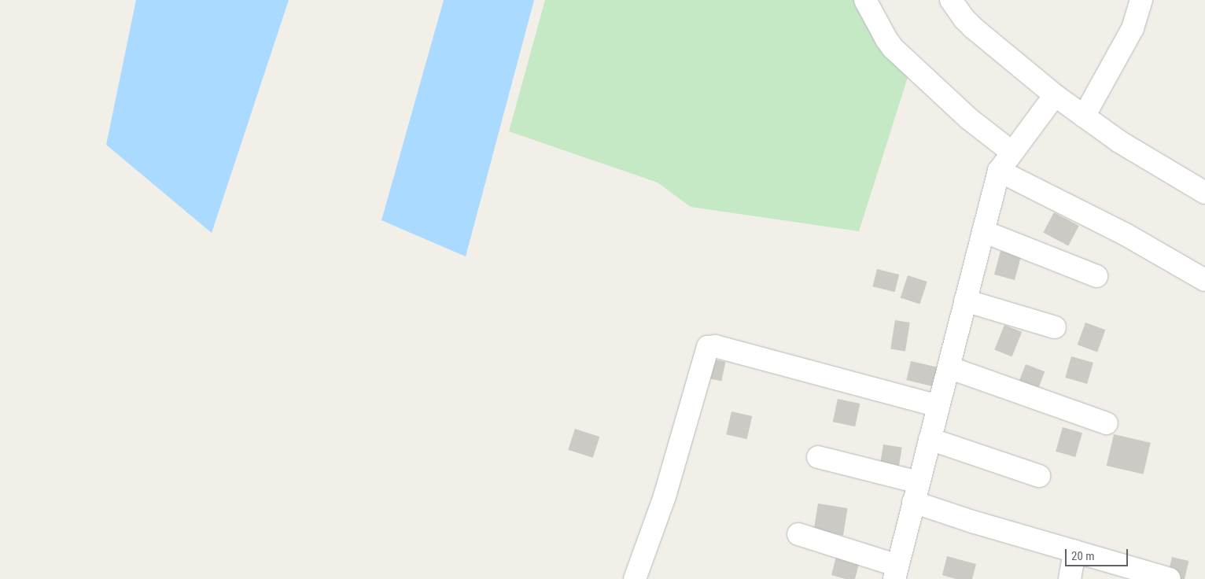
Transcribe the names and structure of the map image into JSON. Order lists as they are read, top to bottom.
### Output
{
  "scale_bar": "20 m"
}
